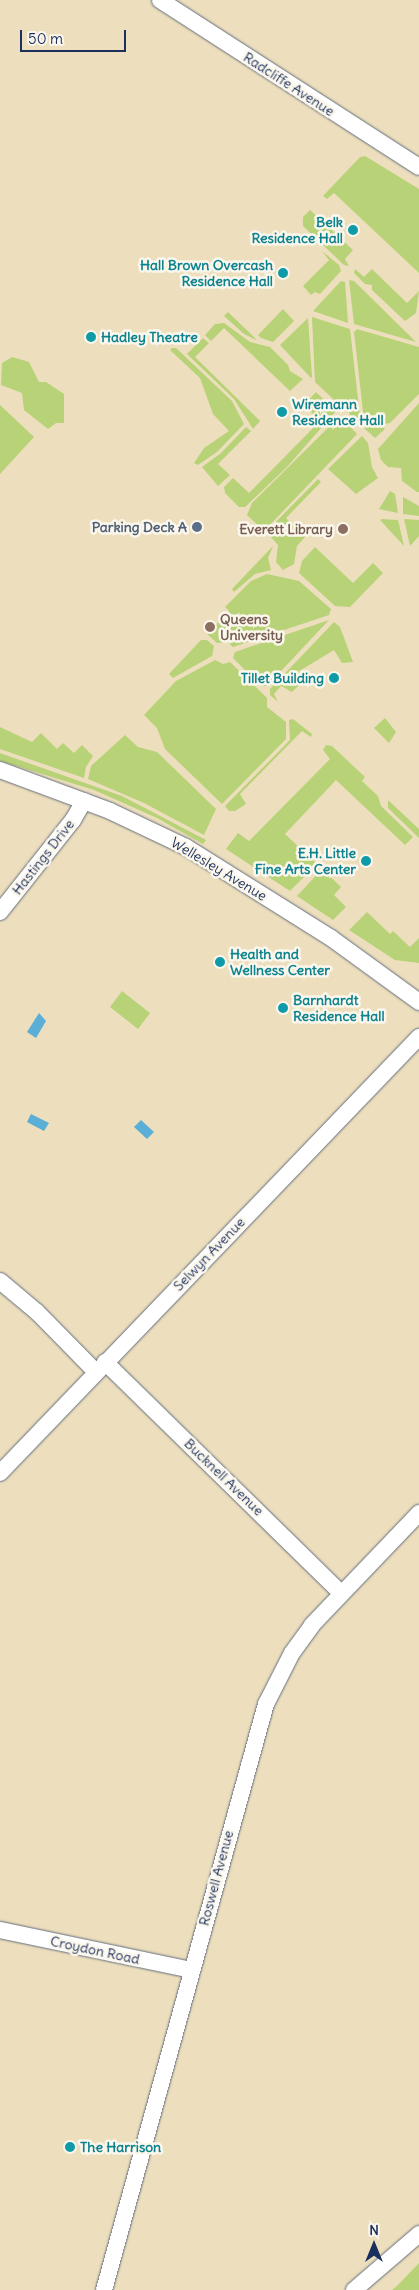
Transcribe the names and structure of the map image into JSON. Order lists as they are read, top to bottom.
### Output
{
  "streets": {
    "street": [
      "Radcliffe Avenue",
      "Hastings Drive",
      "Wellesley Avenue",
      "Selwyn Avenue",
      "Bucknell Avenue",
      "Roswell Avenue",
      "Croydon Road"
    ]
  },
  "crossings": [
    ["Hastings Drive", "Wellesley Avenue"],
    ["Selwyn Avenue", "Bucknell Avenue"],
    ["Bucknell Avenue", "Roswell Avenue"],
    ["Roswell Avenue", "Croydon Road"]
  ],
  "places": [
    "Belk Residence Hall",
    "Hall Brown Overcash Residence Hall",
    "Hadley Theatre",
    "Wiremann Residence Hall",
    "Parking Deck A",
    "Everett Library",
    "Queens University",
    "Tillet Building",
    "E.H. Little Fine Arts Center",
    "Health and Wellness Center",
    "Barnhardt Residence Hall",
    "The Harrison"
  ],
  "scale_bar": "50 m",
  "north": "top"
}
